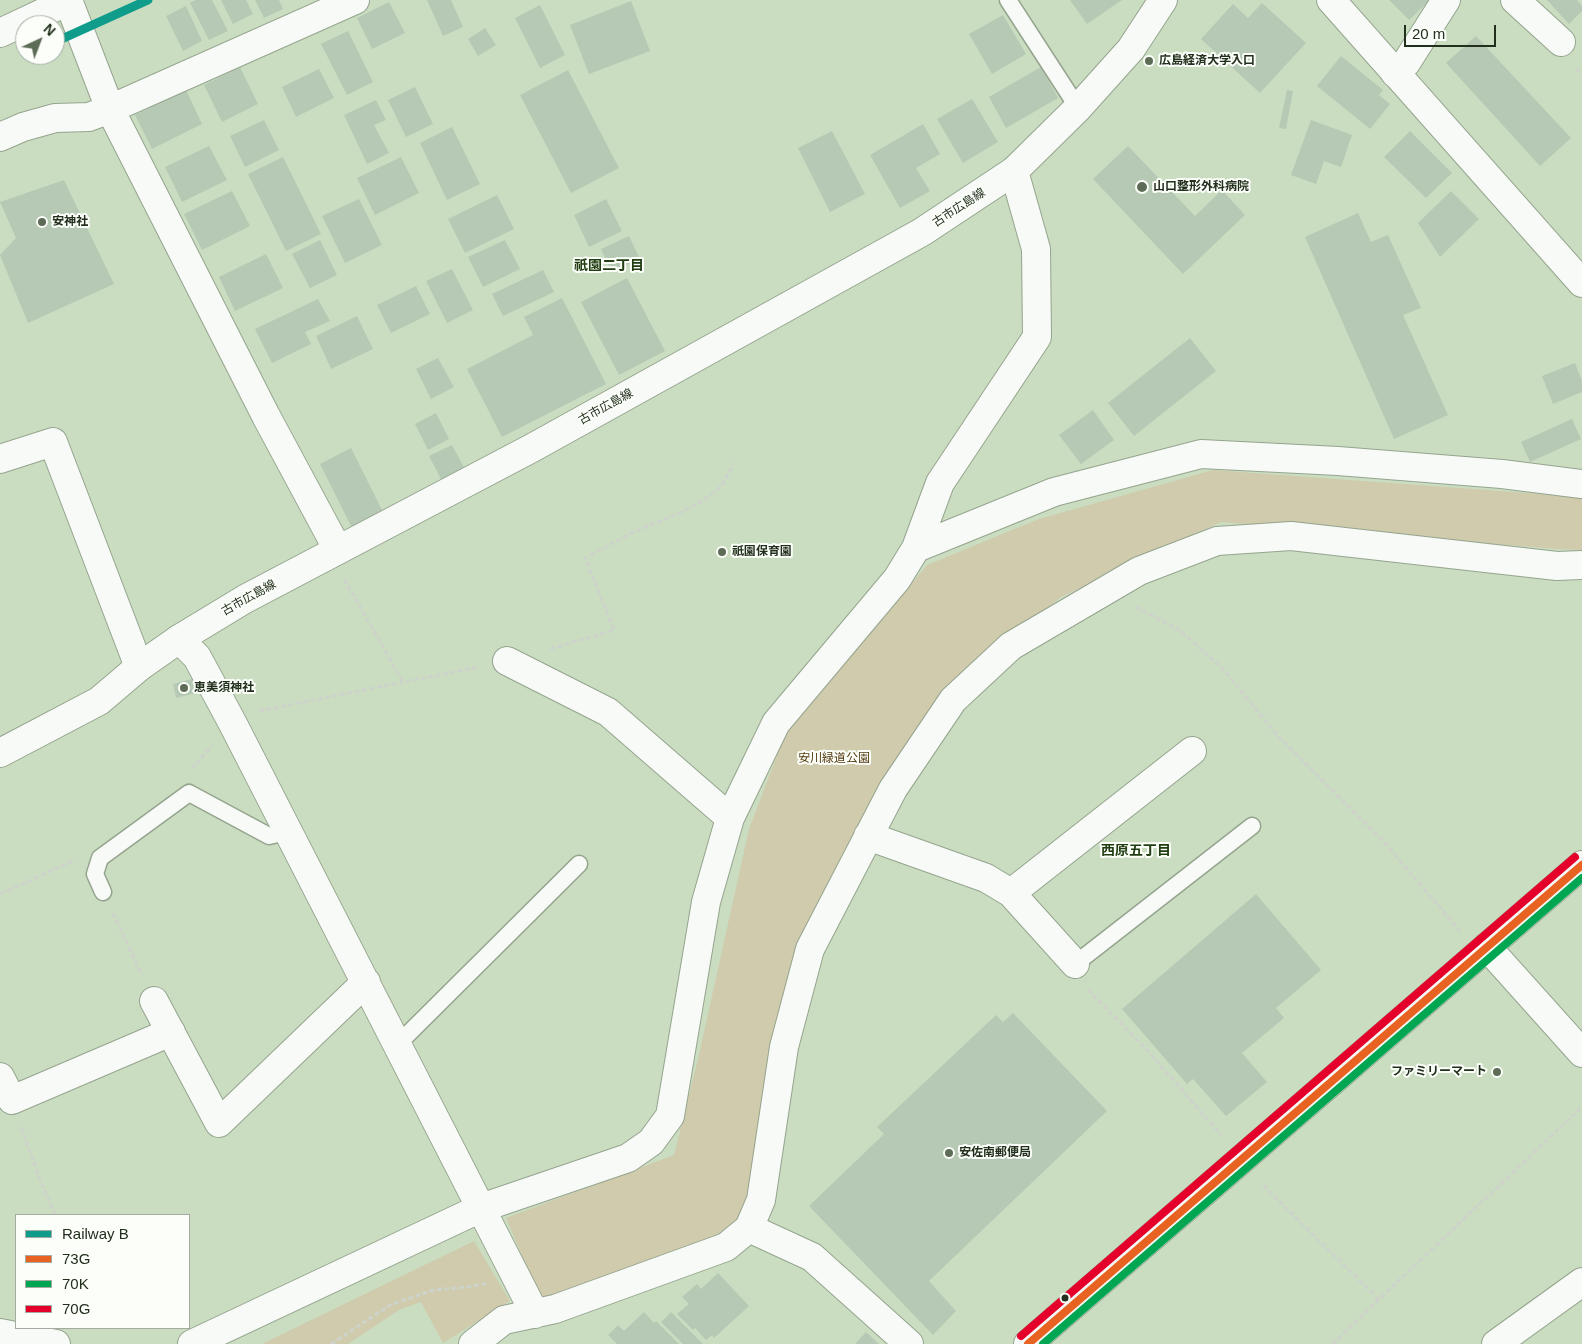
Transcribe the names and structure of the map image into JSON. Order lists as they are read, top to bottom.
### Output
{
  "streets": {
    "main road": ["古市広島線"]
  },
  "districts": ["祇園二丁目", "西原五丁目"],
  "parks": ["安川緑道公園"],
  "places": [
    "広島経済大学入口",
    "山口整形外科病院",
    "安神社",
    "祇園保育園",
    "恵美須神社",
    "ファミリーマート",
    "安佐南郵便局"
  ],
  "lines": [
    "rail line B",
    "transit line 70G",
    "transit line 73G",
    "transit line 70K"
  ],
  "legend": [
    "Railway B",
    "73G",
    "70K",
    "70G"
  ],
  "scale_bar": "20 m",
  "north": "top right"
}
